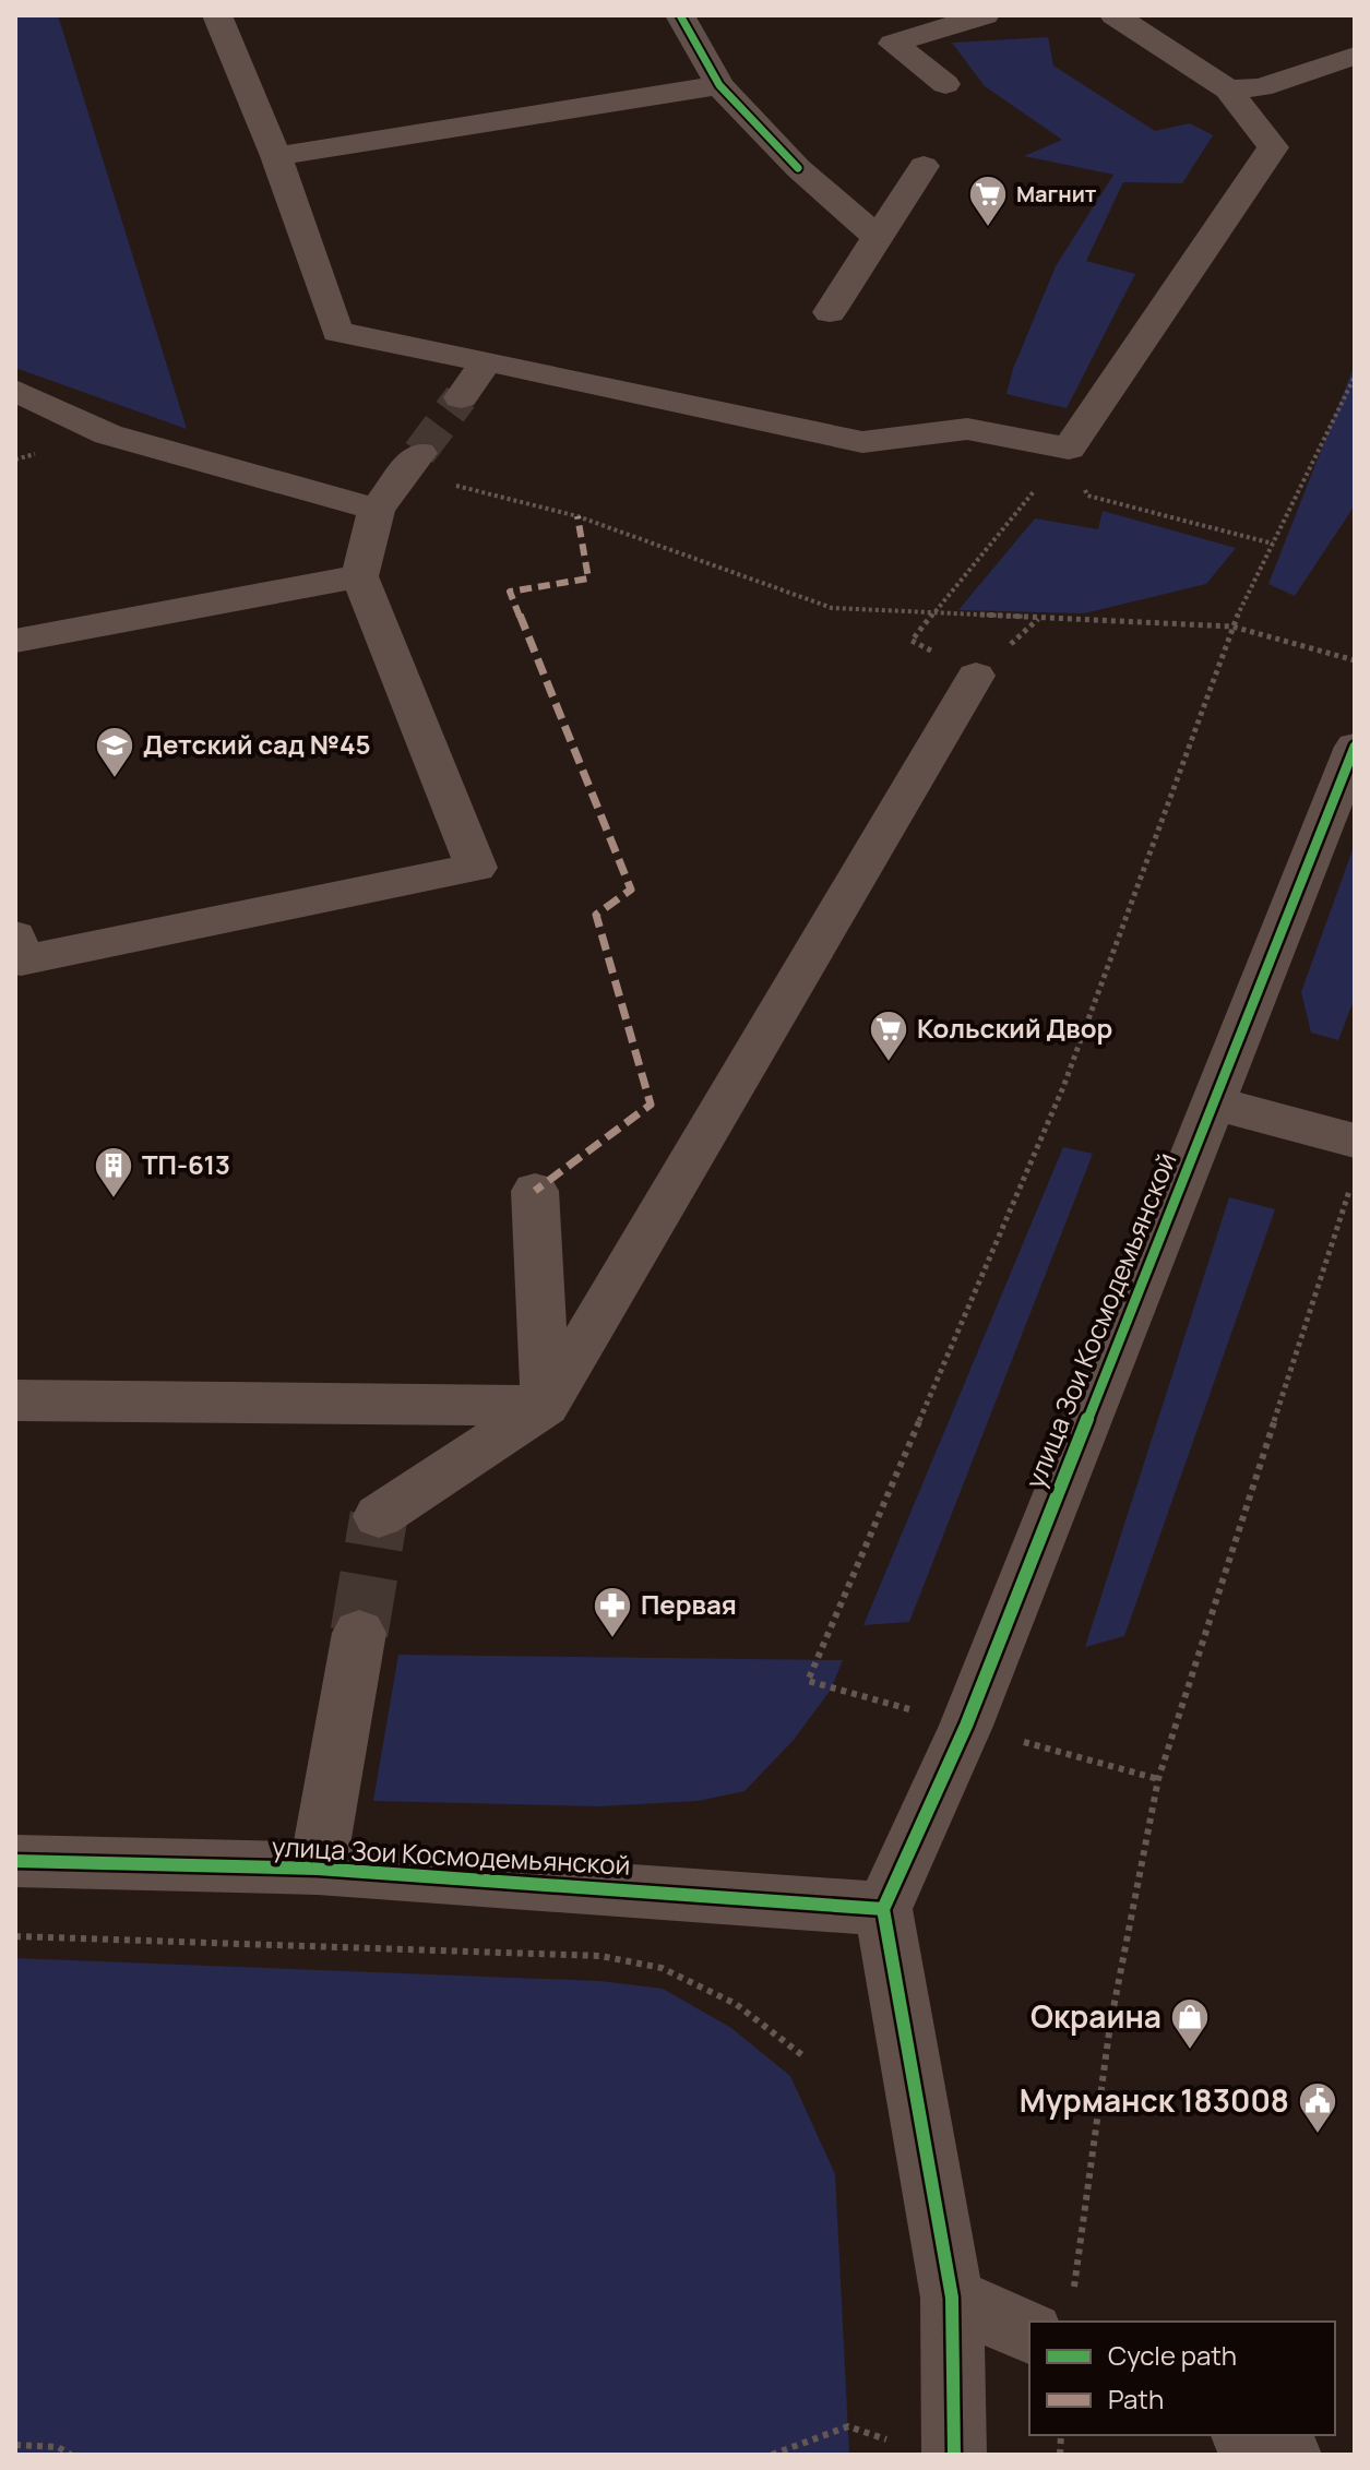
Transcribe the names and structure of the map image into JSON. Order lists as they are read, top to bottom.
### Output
{
  "streets": {
    "street": ["улица Зои Космодемьянской"]
  },
  "places": {
    "supermarket": ["Магнит", "Кольский Двор"],
    "school or university": ["Детский сад №45"],
    "building": ["ТП-613"],
    "pharmacy": ["Первая"],
    "shop": ["Окраина"],
    "public building": ["Мурманск 183008"]
  },
  "legend": ["Cycle path", "Path"]
}
